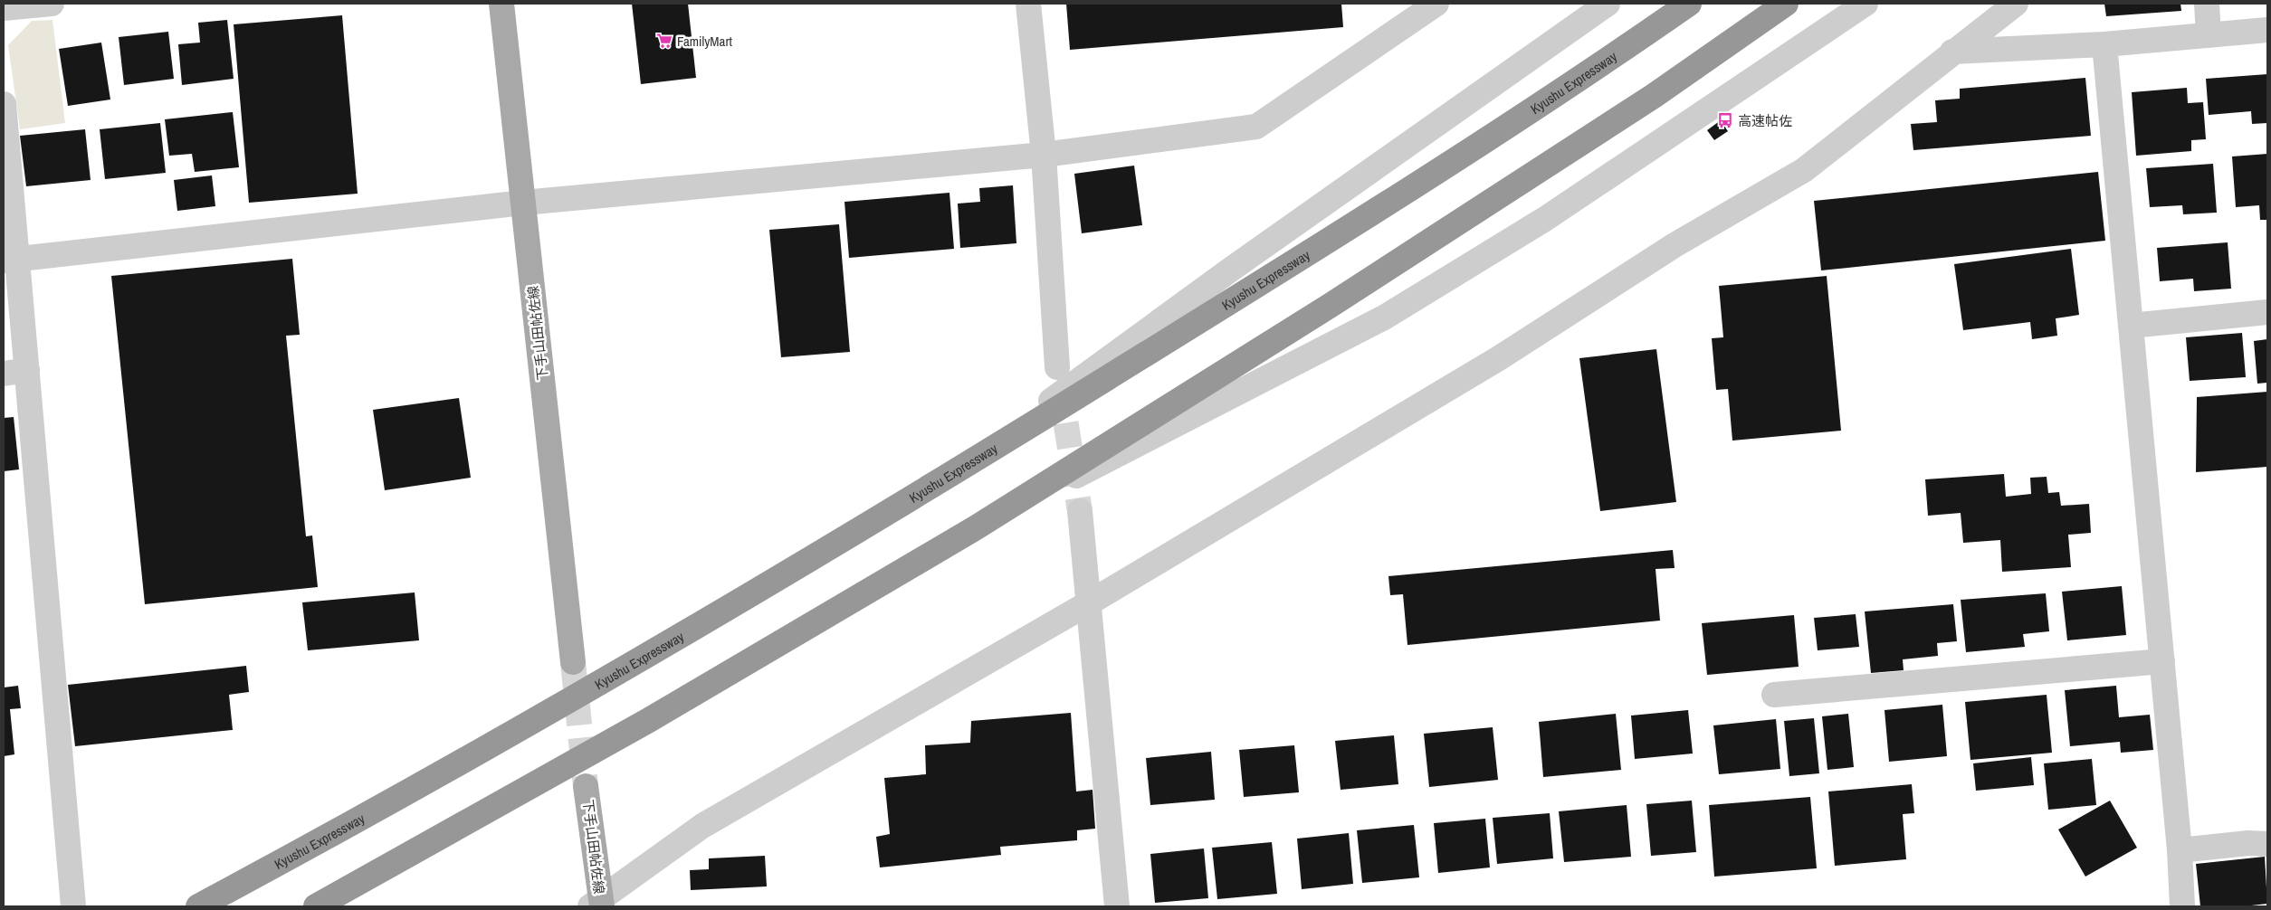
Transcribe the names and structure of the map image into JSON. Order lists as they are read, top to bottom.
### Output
{
  "streets": {
    "highway": ["Kyushu Expressway"],
    "main road": ["下手山田帖佐線"]
  },
  "places": {
    "supermarket": ["FamilyMart"],
    "bus stop": ["高速帖佐"]
  }
}
